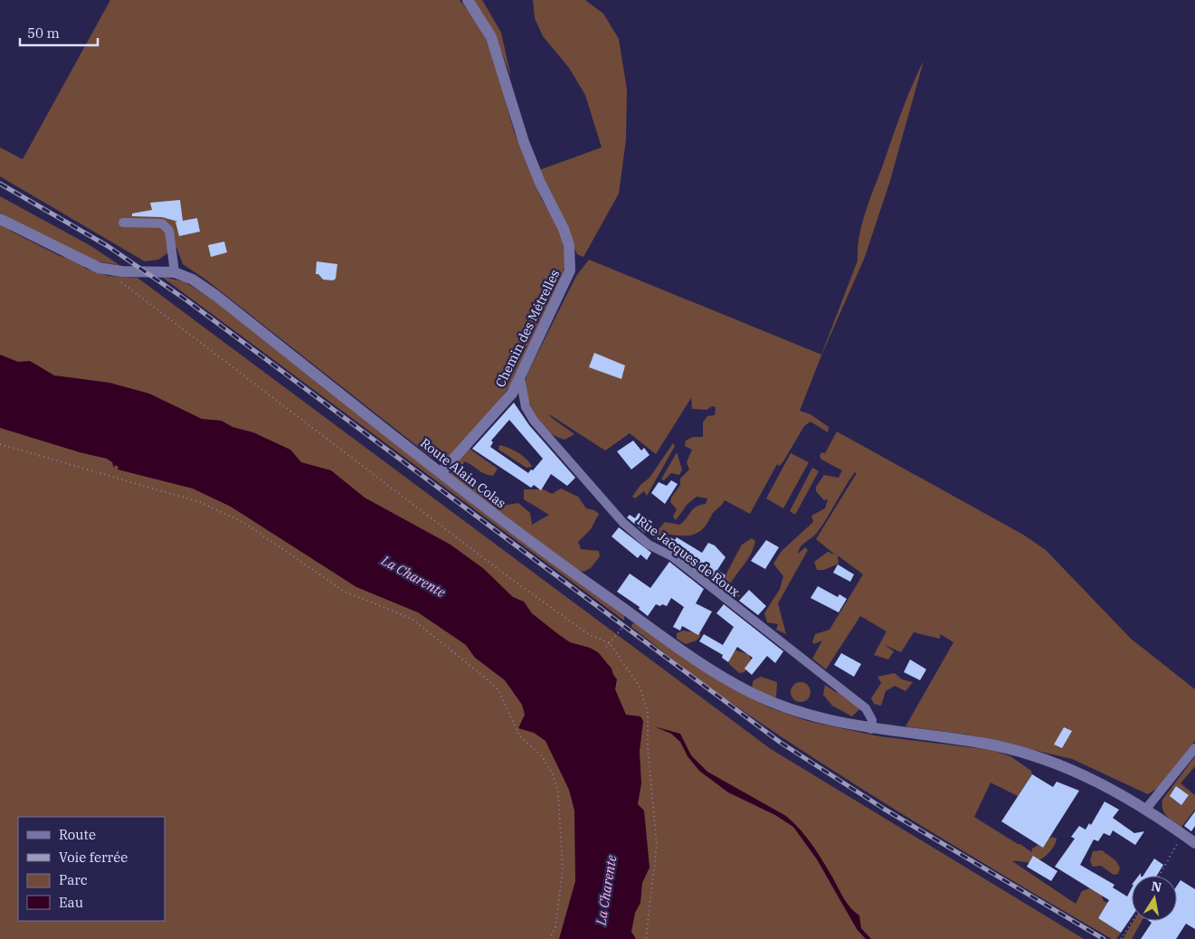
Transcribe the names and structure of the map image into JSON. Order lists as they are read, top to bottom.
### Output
{
  "streets": {
    "street": ["Chemin des Métrelles", "Route Alain Colas", "Rue Jacques de Roux"]
  },
  "crossings": [
    ["Chemin des Métrelles", "Route Alain Colas"],
    ["Chemin des Métrelles", "Rue Jacques de Roux"],
    ["Route Alain Colas", "Rue Jacques de Roux"]
  ],
  "water": ["La Charente"],
  "legend": [
    "Route",
    "Voie ferrée",
    "Parc",
    "Eau"
  ],
  "scale_bar": "50 m",
  "north": "top"
}
